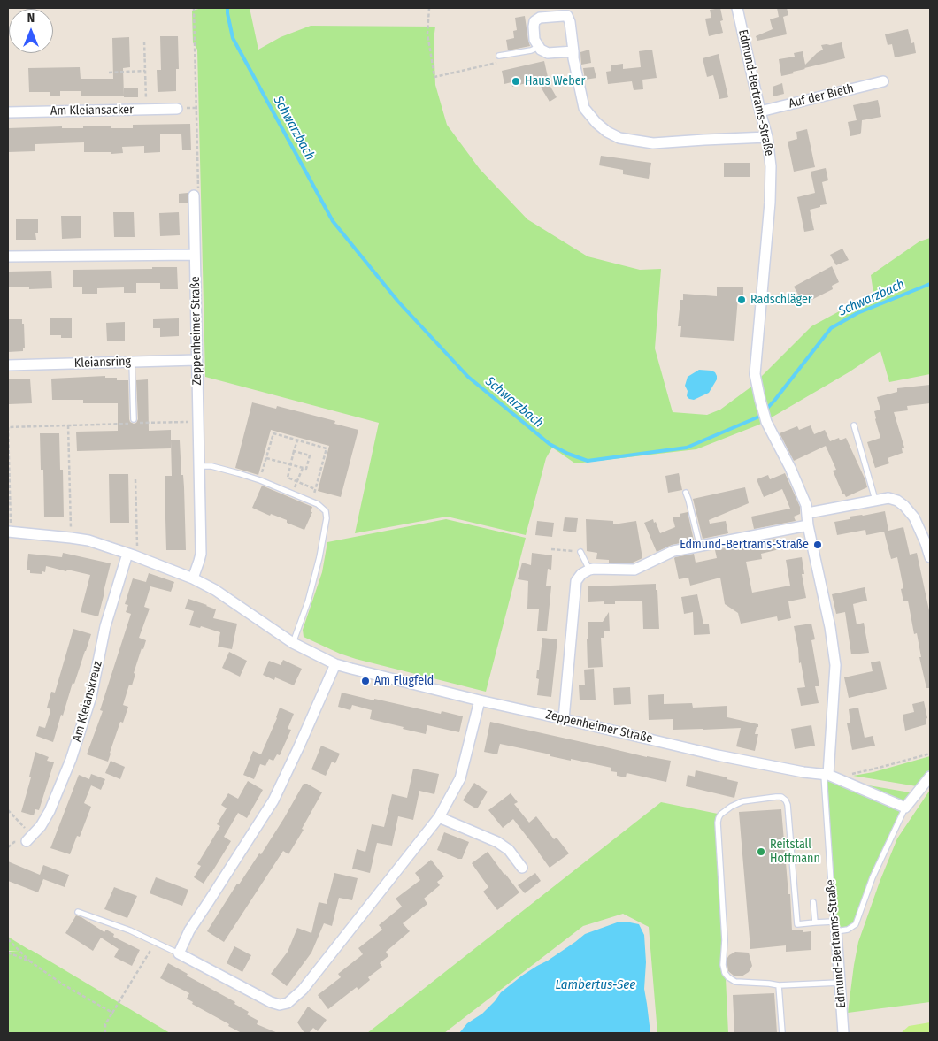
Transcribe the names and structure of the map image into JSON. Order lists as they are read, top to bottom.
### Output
{
  "streets": {
    "street": [
      "Edmund-Bertrams-Straße",
      "Auf der Bieth",
      "Am Kleiansacker",
      "Zeppenheimer Straße",
      "Kleiansring",
      "Am Kleianskreuz"
    ]
  },
  "crossings": [
    ["Edmund-Bertrams-Straße", "Auf der Bieth"],
    ["Edmund-Bertrams-Straße", "Zeppenheimer Straße"],
    ["Zeppenheimer Straße", "Kleiansring"],
    ["Zeppenheimer Straße", "Am Kleianskreuz"]
  ],
  "water": ["Schwarzbach", "Lambertus-See"],
  "places": [
    "Haus Weber",
    "Radschläger",
    "Edmund-Bertrams-Straße",
    "Am Flugfeld",
    "Reitstall Hoffmann"
  ],
  "north": "top"
}
